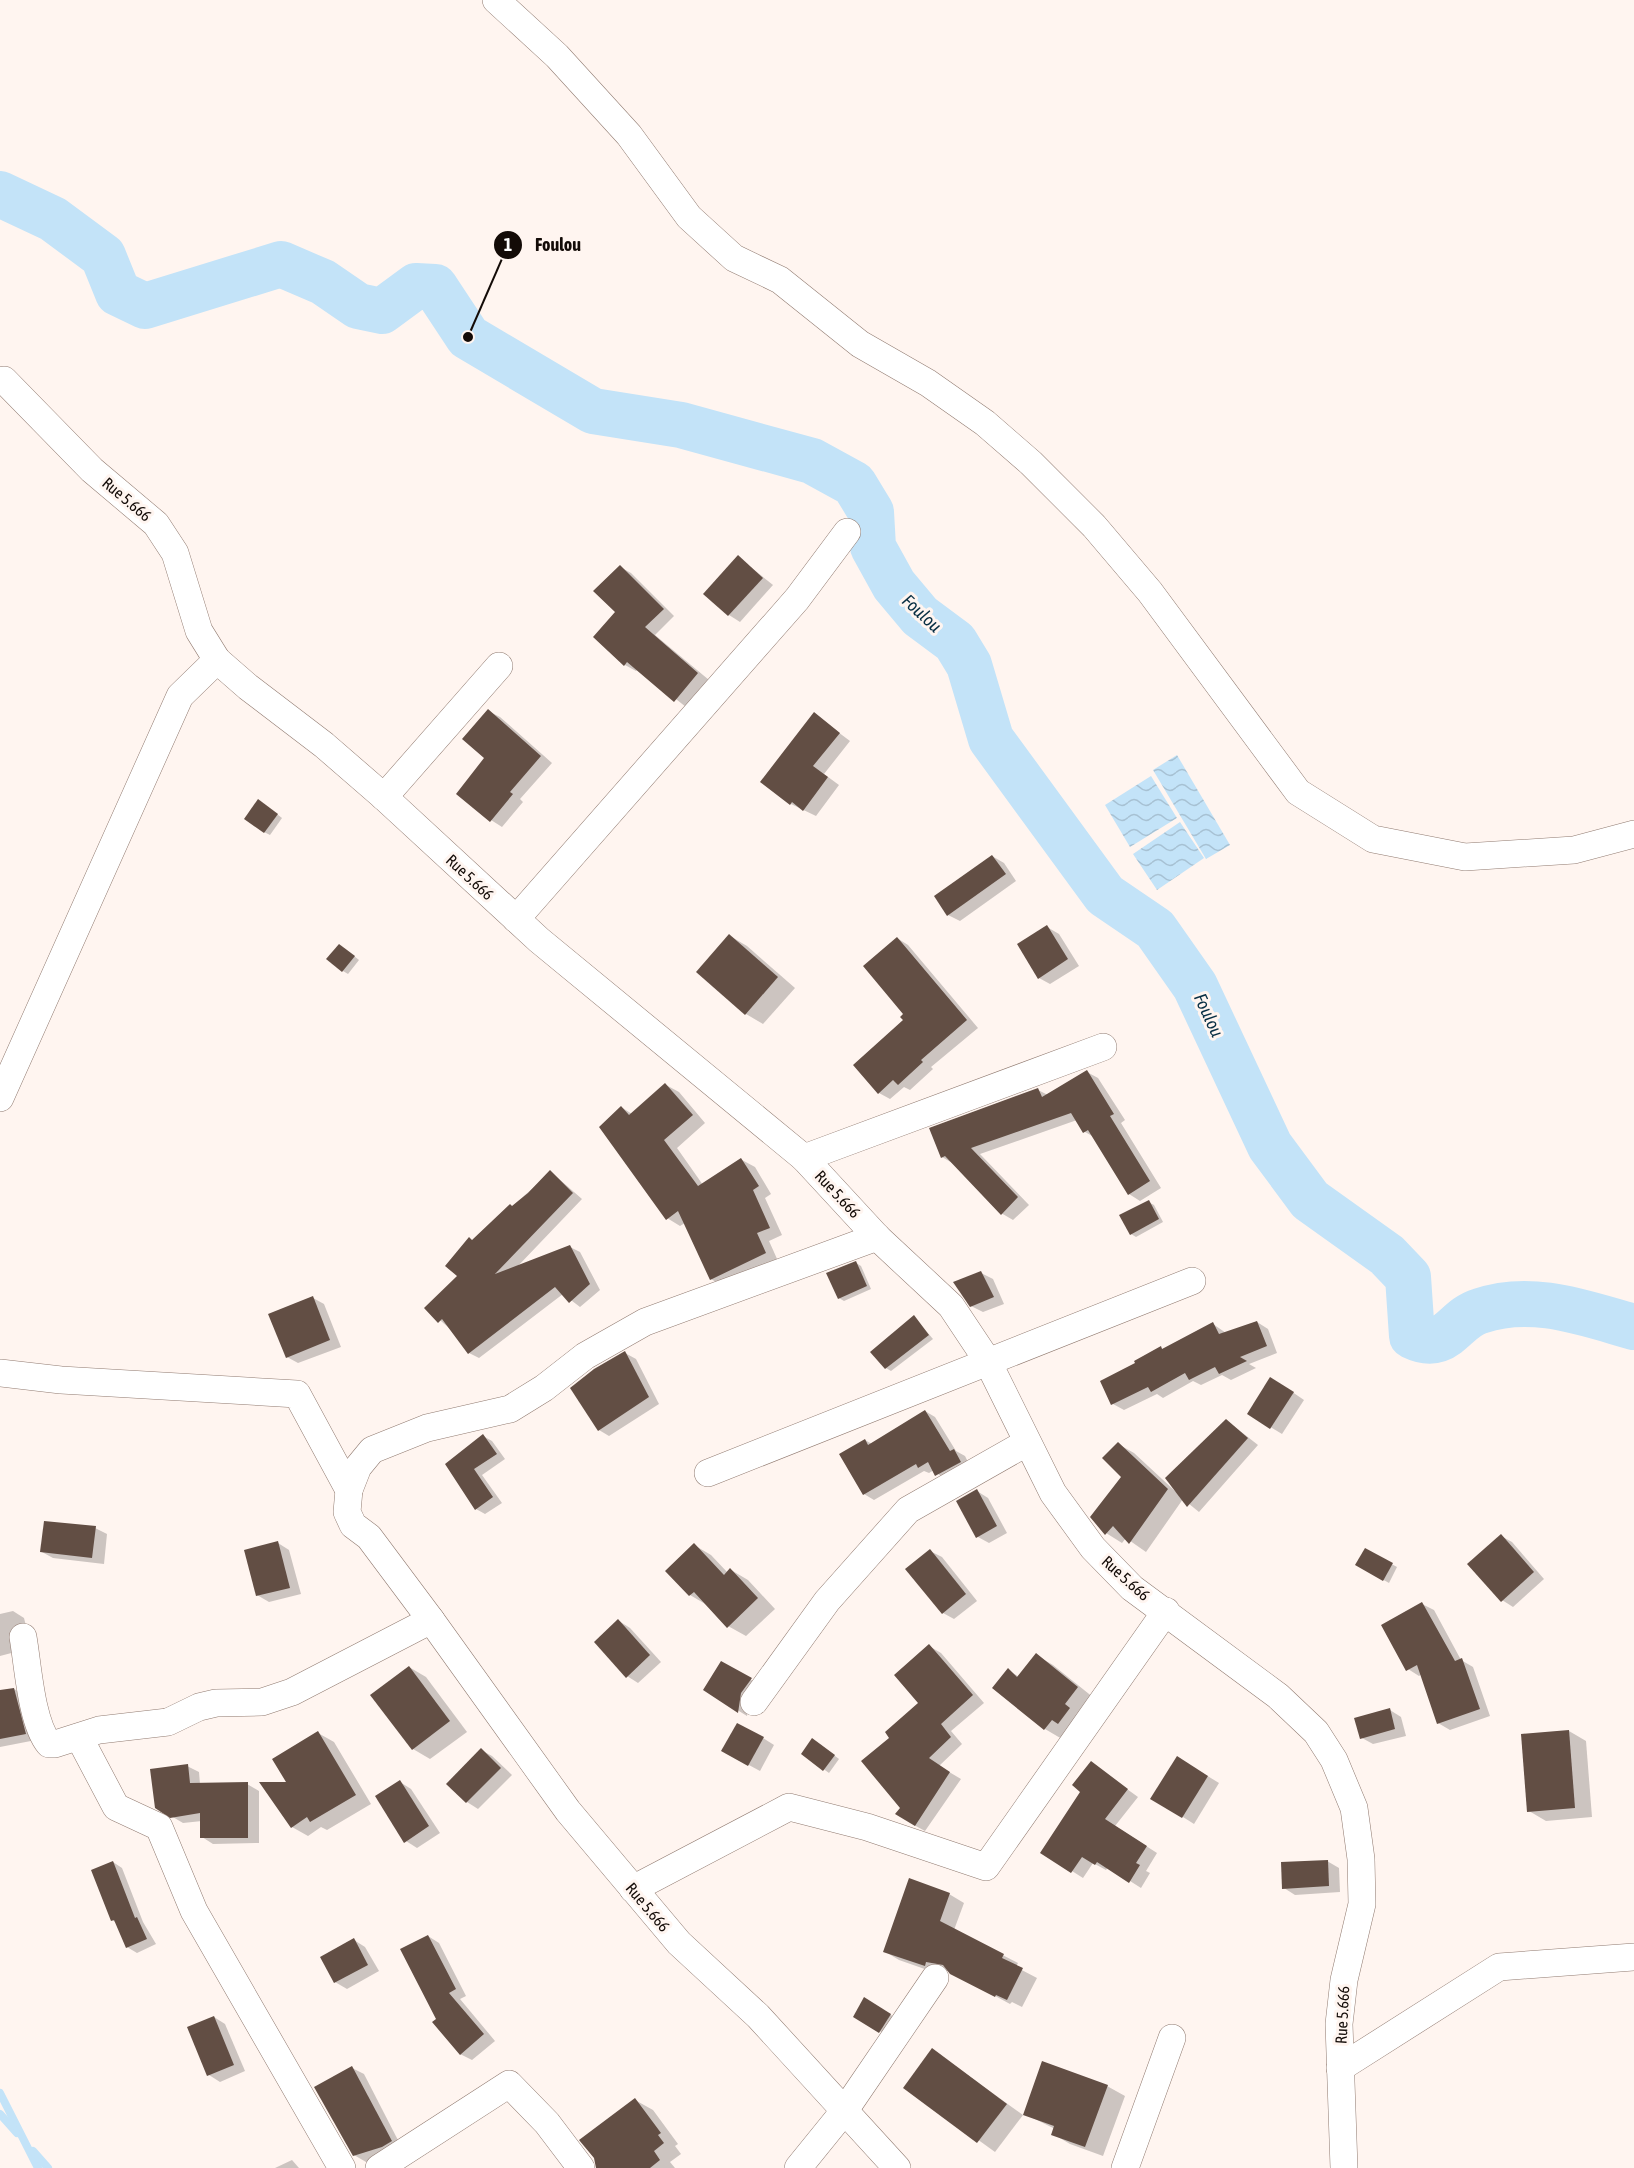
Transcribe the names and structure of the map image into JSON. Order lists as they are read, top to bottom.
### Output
{
  "streets": {
    "street": ["Rue 5.666"]
  },
  "water": ["Foulou"],
  "places": ["Foulou"]
}
